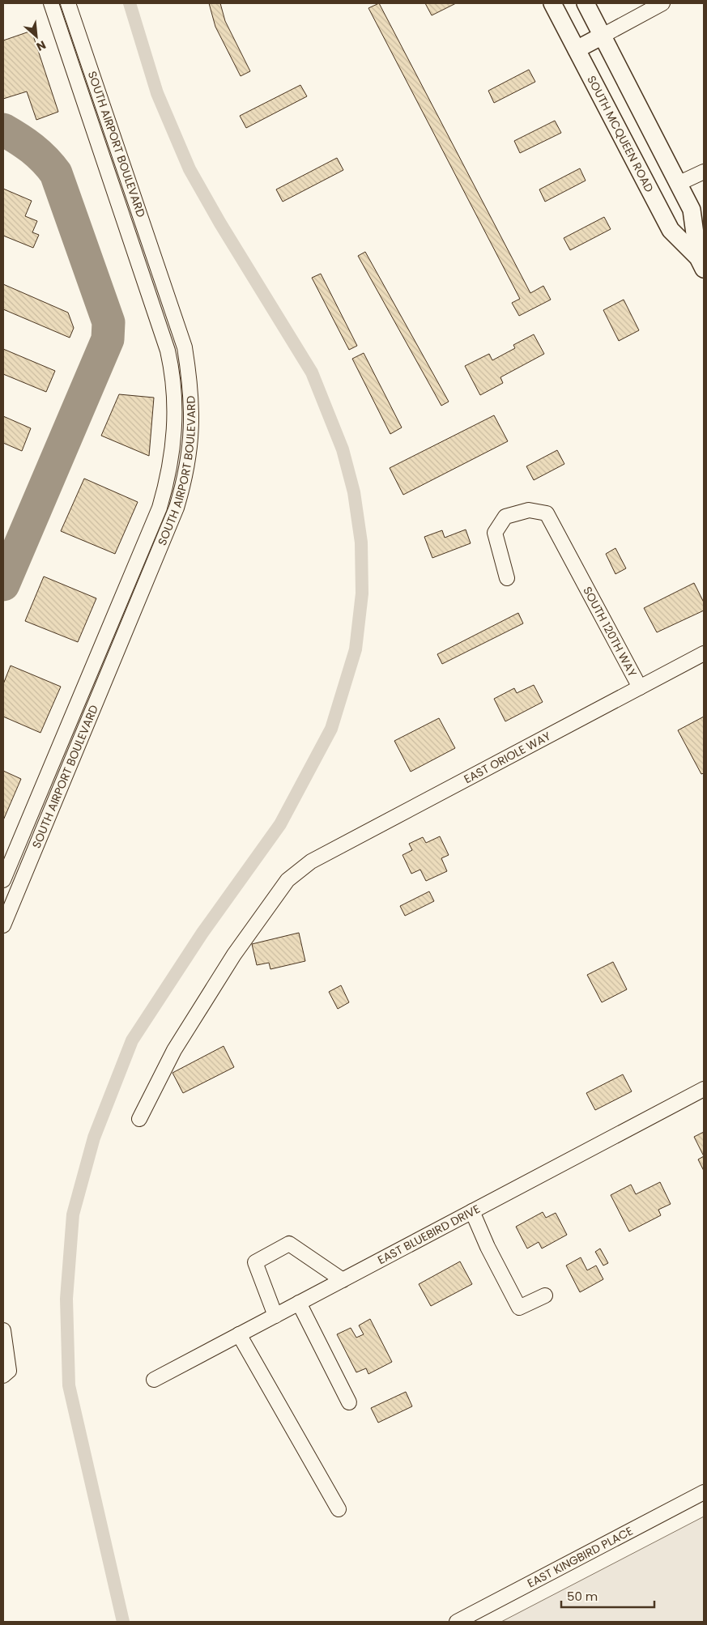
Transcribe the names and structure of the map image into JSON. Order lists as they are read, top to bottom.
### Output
{
  "streets": {
    "main road": ["SOUTH MCQUEEN ROAD"],
    "street": [
      "SOUTH AIRPORT BOULEVARD",
      "SOUTH 120TH WAY",
      "EAST ORIOLE WAY",
      "EAST BLUEBIRD DRIVE",
      "EAST KINGBIRD PLACE"
    ]
  },
  "crossings": [
    ["SOUTH 120TH WAY", "EAST ORIOLE WAY"]
  ],
  "scale_bar": "50 m",
  "north": "bottom right"
}
